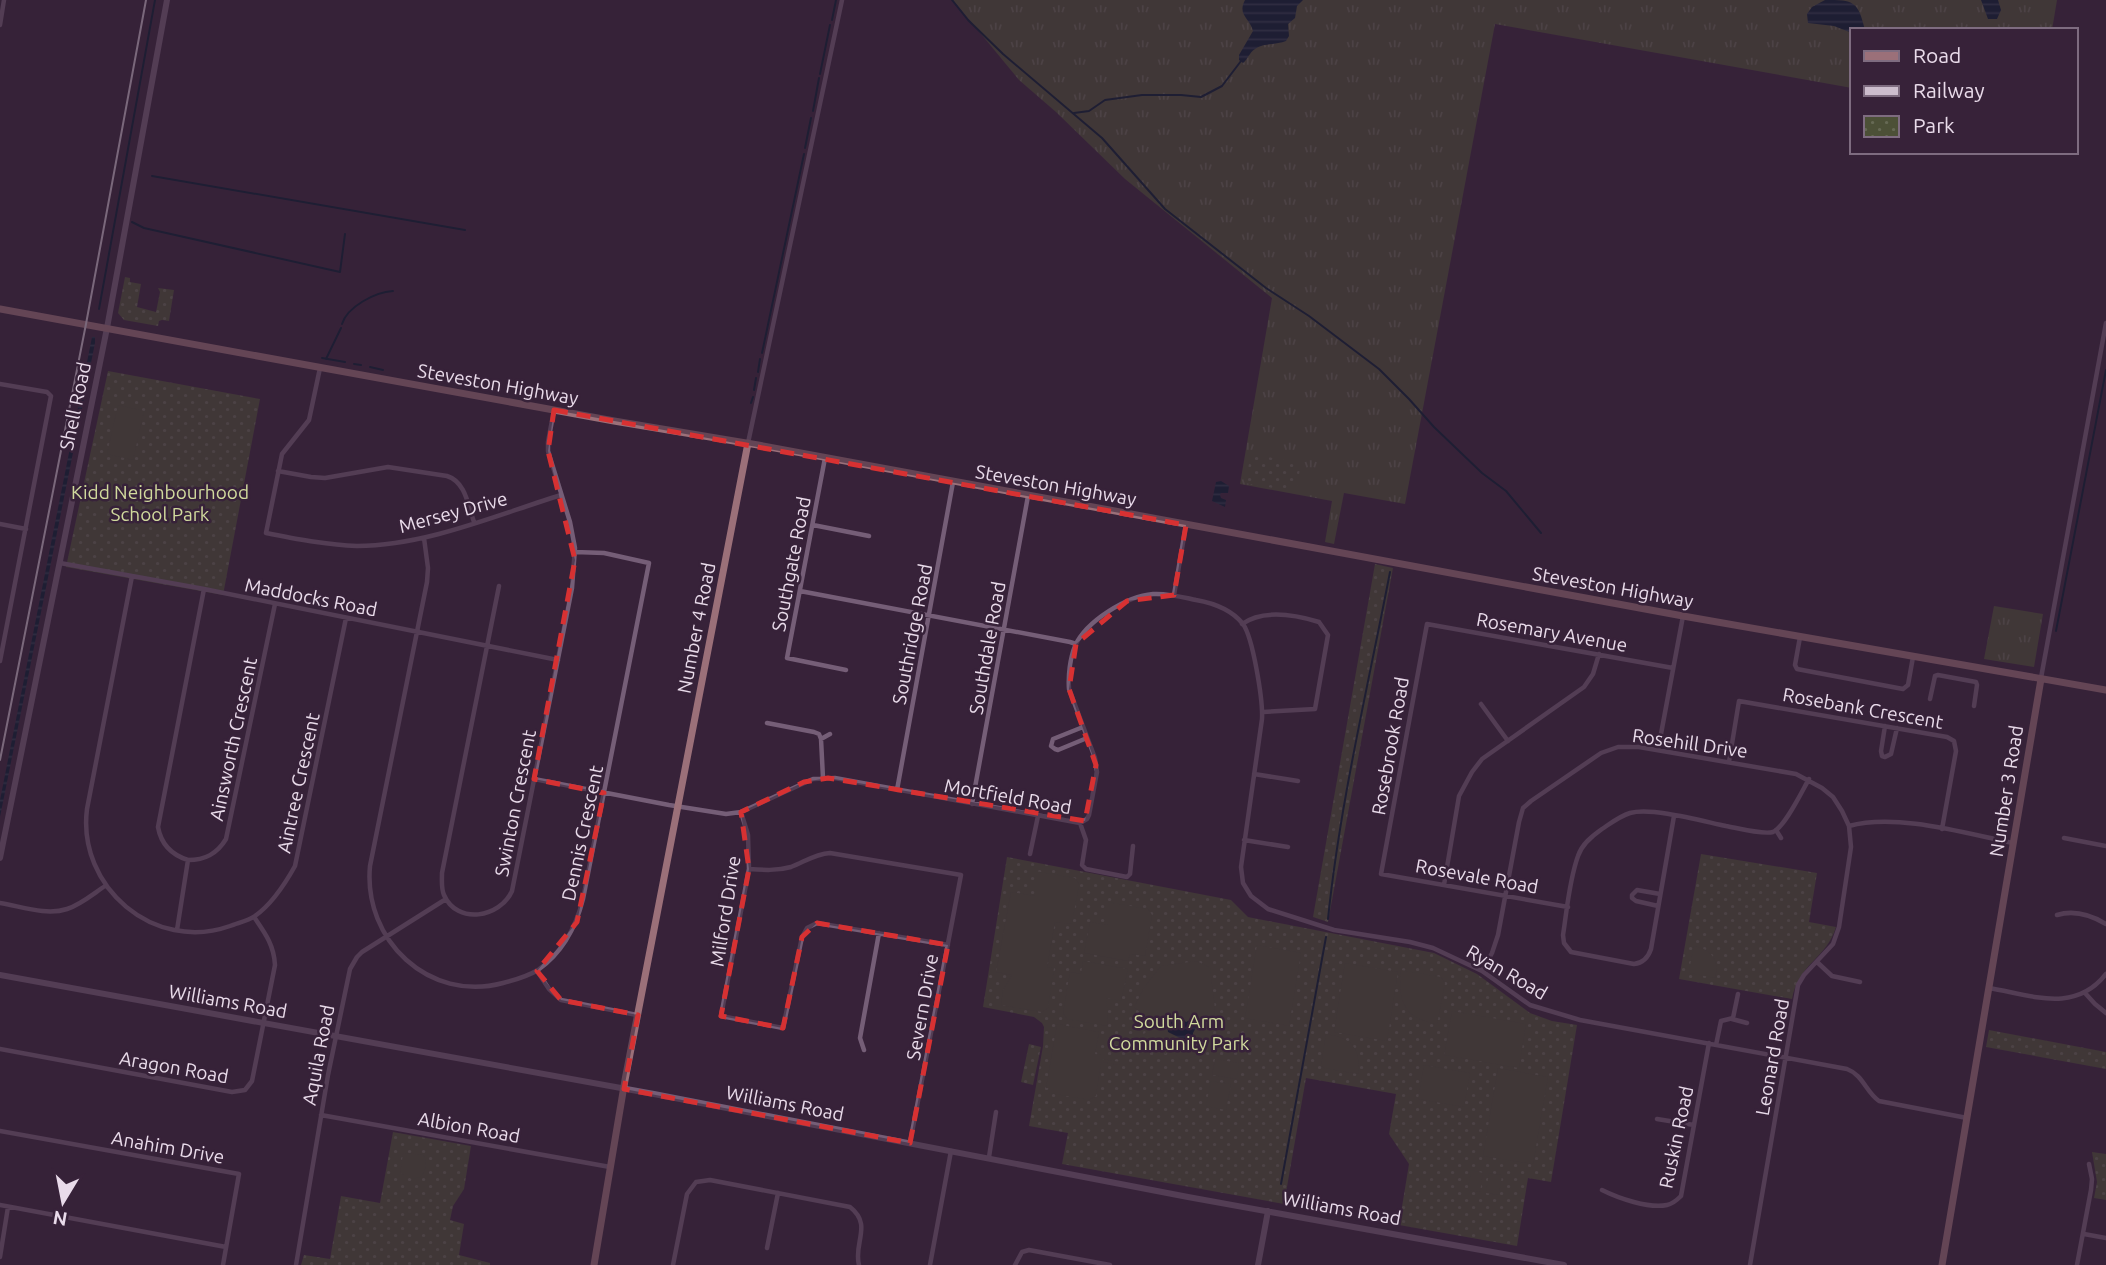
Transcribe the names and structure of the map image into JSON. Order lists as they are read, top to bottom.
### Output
{
  "streets": {
    "main road": ["Steveston Highway", "Number 4 Road", "Number 3 Road"],
    "street": [
      "Shell Road",
      "Mersey Drive",
      "Southgate Road",
      "Maddocks Road",
      "Rosemary Avenue",
      "Southridge Road",
      "Southdale Road",
      "Rosebank Crescent",
      "Ainsworth Crescent",
      "Rosehill Drive",
      "Rosebrook Road",
      "Aintree Crescent",
      "Mortfield Road",
      "Swinton Crescent",
      "Dennis Crescent",
      "Rosevale Road",
      "Milford Drive",
      "Ryan Road",
      "Williams Road",
      "Severn Drive",
      "Aquila Road",
      "Leonard Road",
      "Aragon Road",
      "Albion Road",
      "Ruskin Road",
      "Anahim Drive"
    ]
  },
  "crossings": [
    ["Steveston Highway", "Shell Road"],
    ["Steveston Highway", "Southgate Road"],
    ["Steveston Highway", "Number 4 Road"],
    ["Steveston Highway", "Southridge Road"],
    ["Steveston Highway", "Southdale Road"],
    ["Steveston Highway", "Number 3 Road"],
    ["Steveston Highway", "Swinton Crescent"],
    ["Shell Road", "Maddocks Road"],
    ["Mersey Drive", "Swinton Crescent"],
    ["Mersey Drive", "Dennis Crescent"],
    ["Maddocks Road", "Ainsworth Crescent"],
    ["Maddocks Road", "Aintree Crescent"],
    ["Maddocks Road", "Swinton Crescent"],
    ["Maddocks Road", "Dennis Crescent"],
    ["Number 4 Road", "Mortfield Road"],
    ["Number 4 Road", "Williams Road"],
    ["Number 4 Road", "Albion Road"],
    ["Rosemary Avenue", "Rosebrook Road"],
    ["Southridge Road", "Mortfield Road"],
    ["Southdale Road", "Mortfield Road"],
    ["Rosebank Crescent", "Rosehill Drive"],
    ["Rosehill Drive", "Rosevale Road"],
    ["Rosehill Drive", "Ryan Road"],
    ["Rosehill Drive", "Leonard Road"],
    ["Rosebrook Road", "Rosevale Road"],
    ["Aintree Crescent", "Aragon Road"],
    ["Number 3 Road", "Ryan Road"],
    ["Mortfield Road", "Swinton Crescent"],
    ["Mortfield Road", "Dennis Crescent"],
    ["Mortfield Road", "Milford Drive"],
    ["Swinton Crescent", "Dennis Crescent"],
    ["Swinton Crescent", "Aquila Road"],
    ["Dennis Crescent", "Aquila Road"],
    ["Milford Drive", "Severn Drive"],
    ["Ryan Road", "Leonard Road"],
    ["Ryan Road", "Ruskin Road"],
    ["Williams Road", "Severn Drive"],
    ["Williams Road", "Aquila Road"],
    ["Williams Road", "Aragon Road"],
    ["Aquila Road", "Albion Road"]
  ],
  "parks": ["Kidd Neighbourhood School Park", "South Arm Community Park"],
  "legend": ["Road", "Railway", "Park"],
  "north": "bottom"
}
